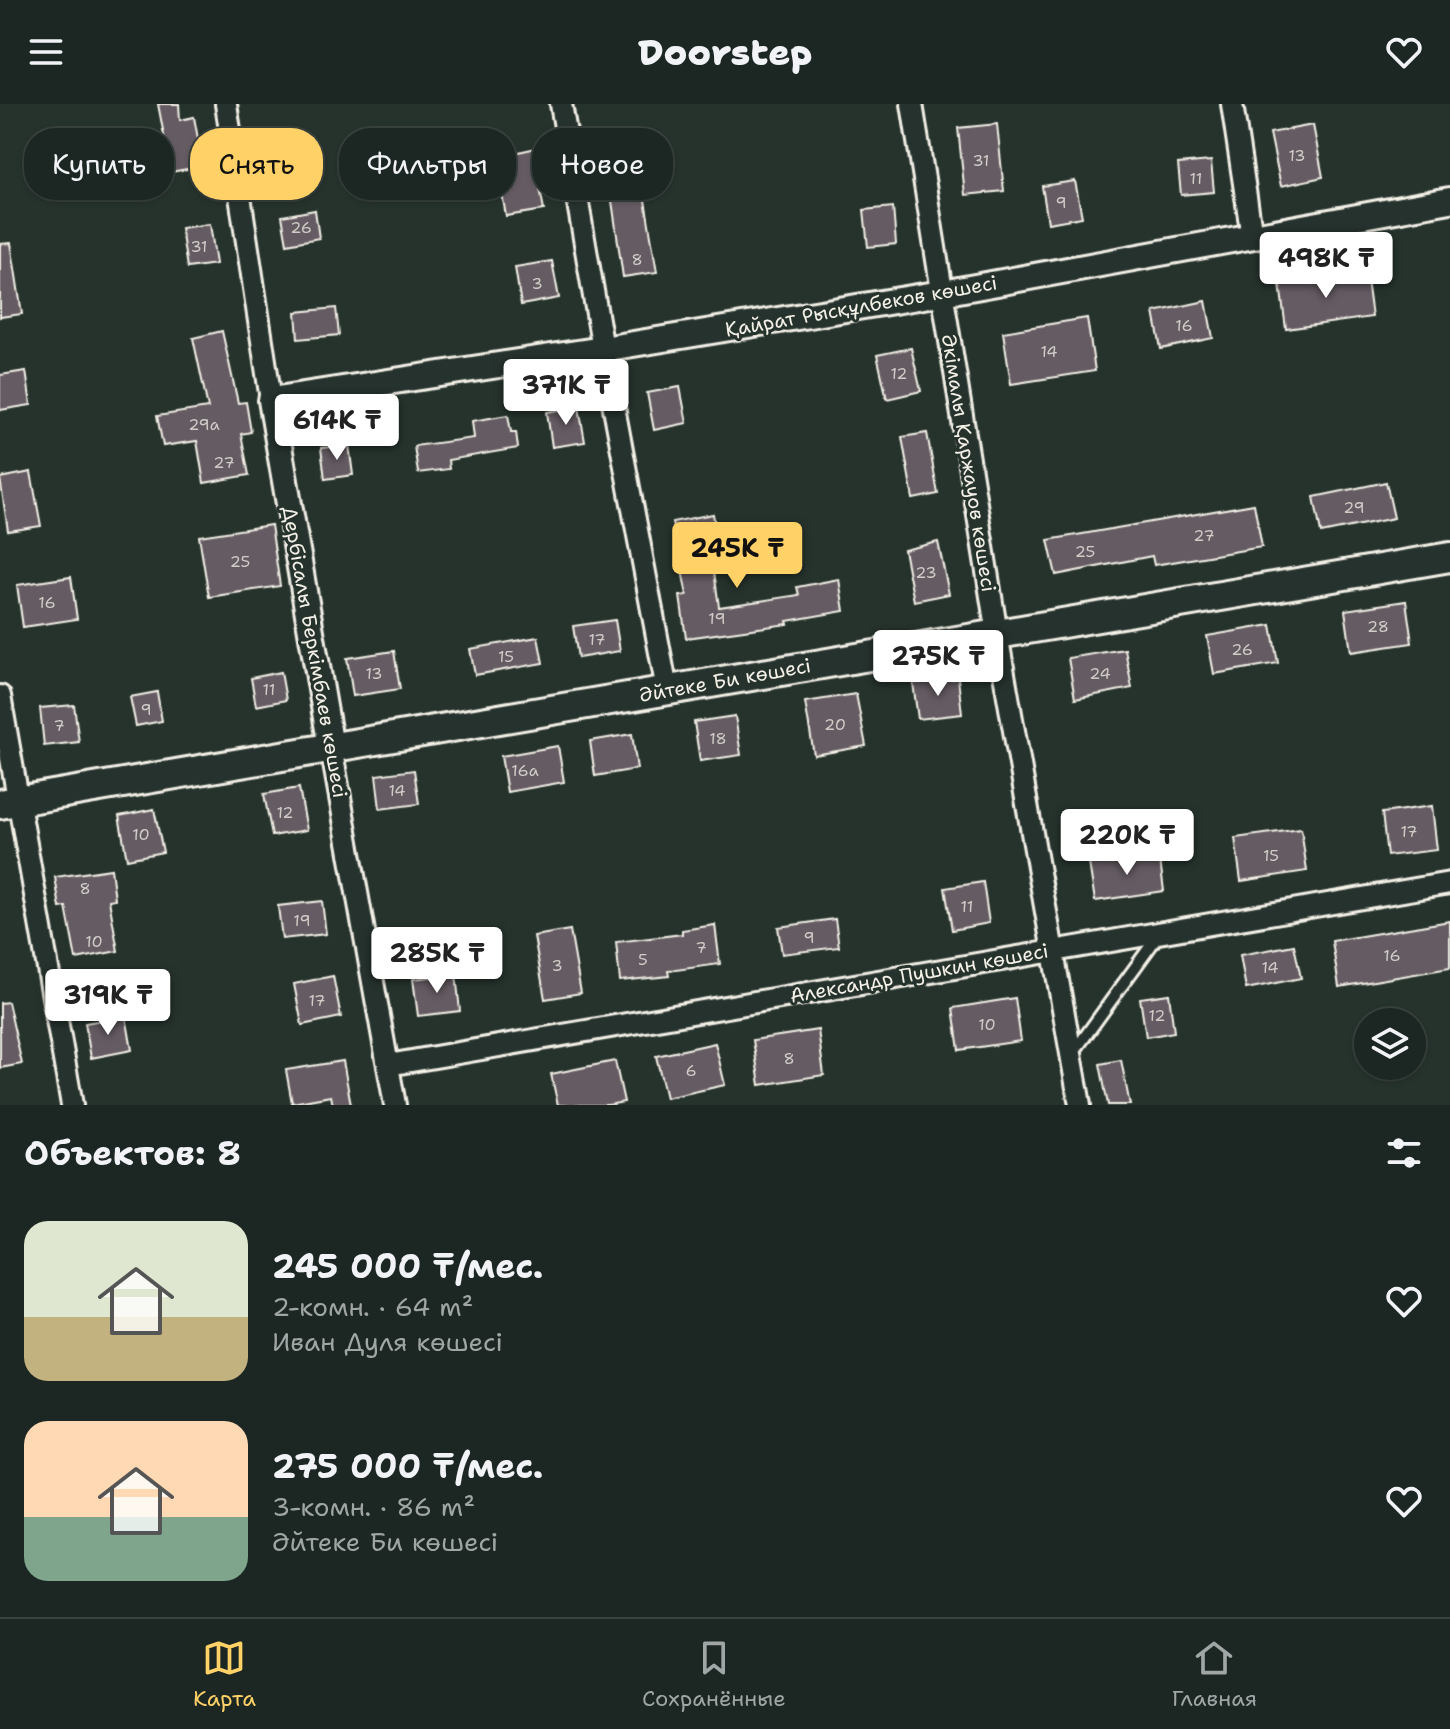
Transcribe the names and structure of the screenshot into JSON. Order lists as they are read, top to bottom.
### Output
{
  "streets": {
    "main road": ["Әйтеке Би көшесі"],
    "street": [
      "Қайрат Рысқұлбеков көшесі",
      "Әкімалы Қаржауов көшесі",
      "Дербісалы Беркімбаев көшесі",
      "Александр Пушкин көшесі"
    ]
  },
  "crossings": [
    ["Қайрат Рысқұлбеков көшесі", "Әкімалы Қаржауов көшесі"],
    ["Қайрат Рысқұлбеков көшесі", "Дербісалы Беркімбаев көшесі"],
    ["Әкімалы Қаржауов көшесі", "Әйтеке Би көшесі"],
    ["Әкімалы Қаржауов көшесі", "Александр Пушкин көшесі"],
    ["Дербісалы Беркімбаев көшесі", "Әйтеке Би көшесі"],
    ["Дербісалы Беркімбаев көшесі", "Александр Пушкин көшесі"]
  ],
  "house_numbers": [
    "13",
    "31",
    "11",
    "9",
    "26",
    "31",
    "8",
    "3",
    "16",
    "14",
    "12",
    "29а",
    "27",
    "29",
    "27",
    "25",
    "25",
    "23",
    "16",
    "19",
    "28",
    "17",
    "26",
    "15",
    "13",
    "24",
    "11",
    "9",
    "20",
    "7",
    "18",
    "16а",
    "14",
    "12",
    "17",
    "10",
    "15",
    "8",
    "11",
    "19",
    "9",
    "10",
    "7",
    "16",
    "5",
    "3",
    "14",
    "17",
    "12",
    "10",
    "8",
    "6"
  ],
  "page": {
    "header": "Doorstep",
    "chip": [
      "Купить",
      "Снять",
      "Фильтры",
      "Новое"
    ],
    "price": [
      "498K ₸",
      "371K ₸",
      "614K ₸",
      "245K ₸",
      "275K ₸",
      "220K ₸",
      "285K ₸",
      "319K ₸"
    ],
    "heading": "Объектов: 8",
    "list": [
      {
        "name": "245 000 ₸/мес.",
        "note": "2-комн. · 64 m² · Иван Дуля көшесі"
      },
      {
        "name": "275 000 ₸/мес.",
        "note": "3-комн. · 86 m² · Әйтеке Би көшесі"
      }
    ],
    "tabs": ["Карта", "Сохранённые", "Главная"]
  }
}
